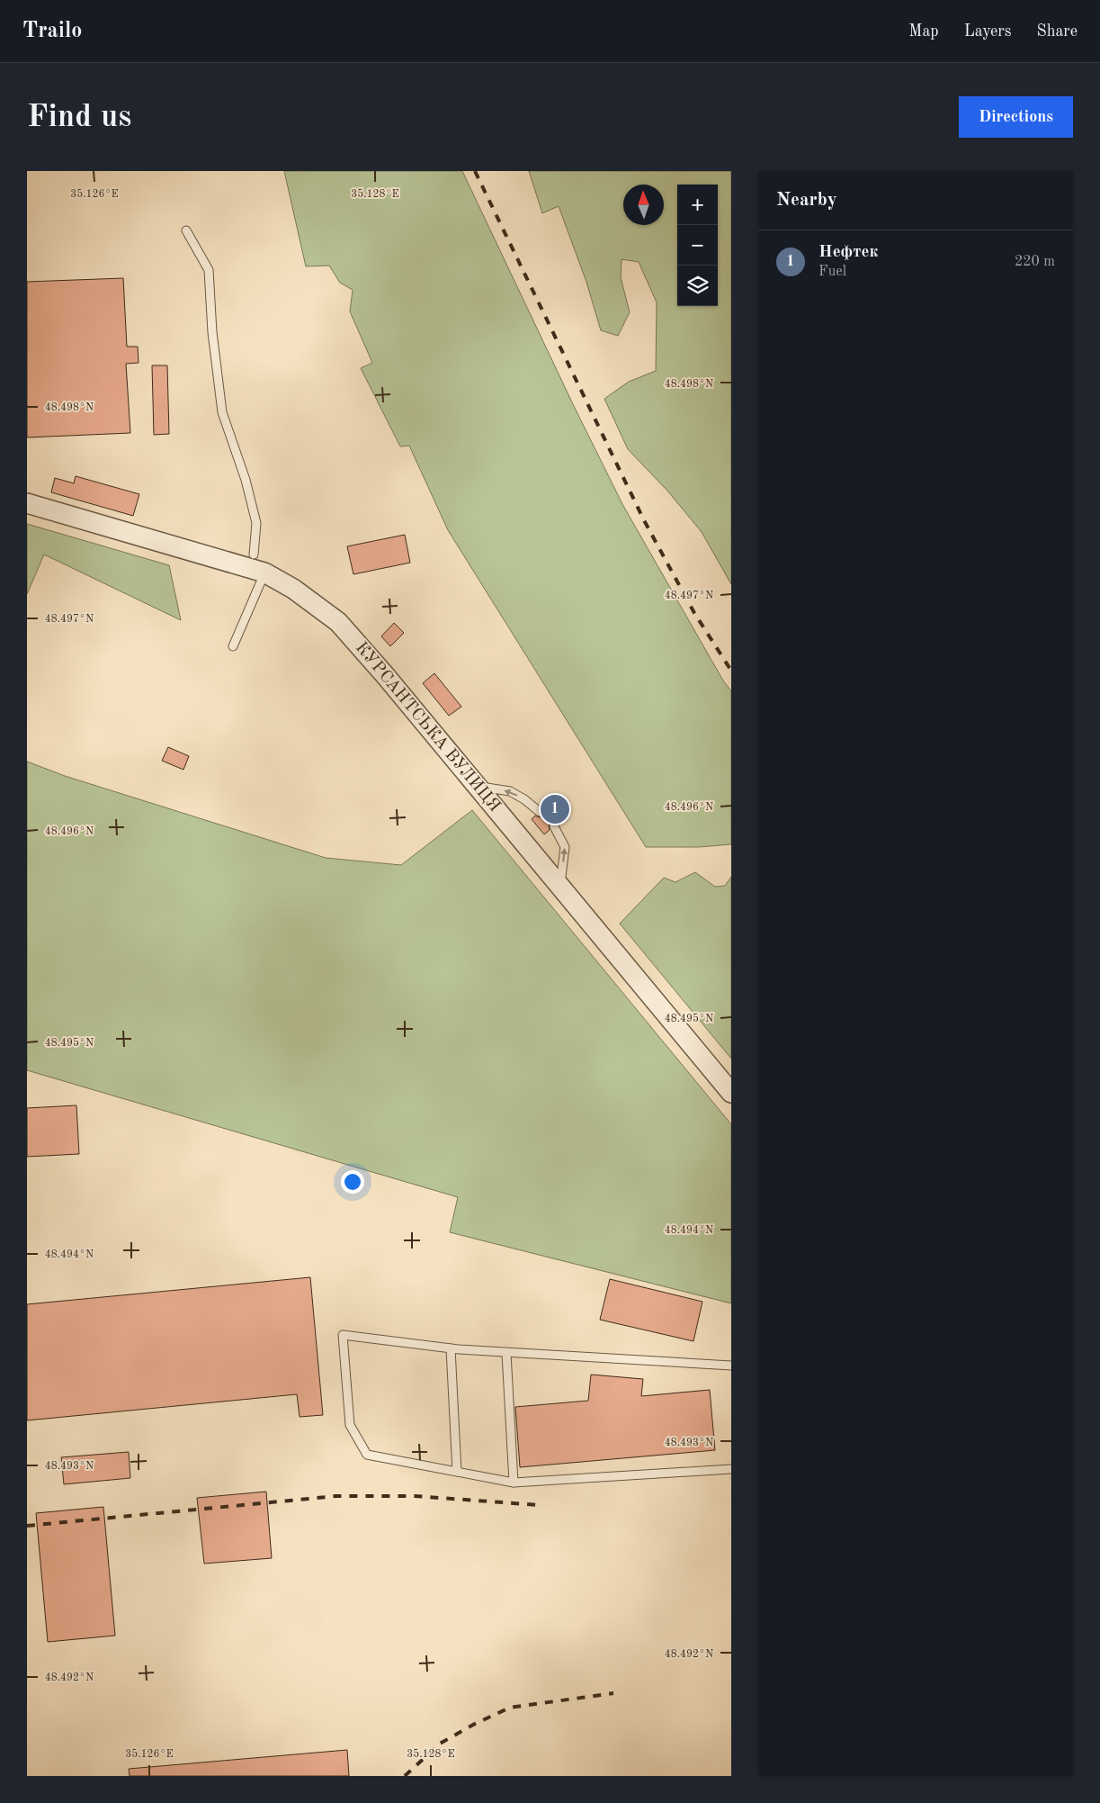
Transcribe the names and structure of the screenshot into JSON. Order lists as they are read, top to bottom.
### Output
{
  "streets": {
    "street": ["КУРСАНТСЬКА ВУЛИЦЯ"]
  },
  "north": "top",
  "page": {
    "header": "Trailo",
    "nav": ["Map", "Layers", "Share"],
    "buttons": "Directions",
    "title": "Find us",
    "heading": "Nearby",
    "map_buttons": ["+", "−"],
    "list": [
      {
        "mark": "1",
        "name": "Нефтек",
        "note": "Fuel",
        "value": "220 m"
      }
    ],
    "pins": "1"
  },
  "coordinates": [
    "35.126°E",
    "35.128°E",
    "48.498°N",
    "48.497°N",
    "48.496°N",
    "48.495°N",
    "48.494°N",
    "48.493°N",
    "48.492°N"
  ]
}
